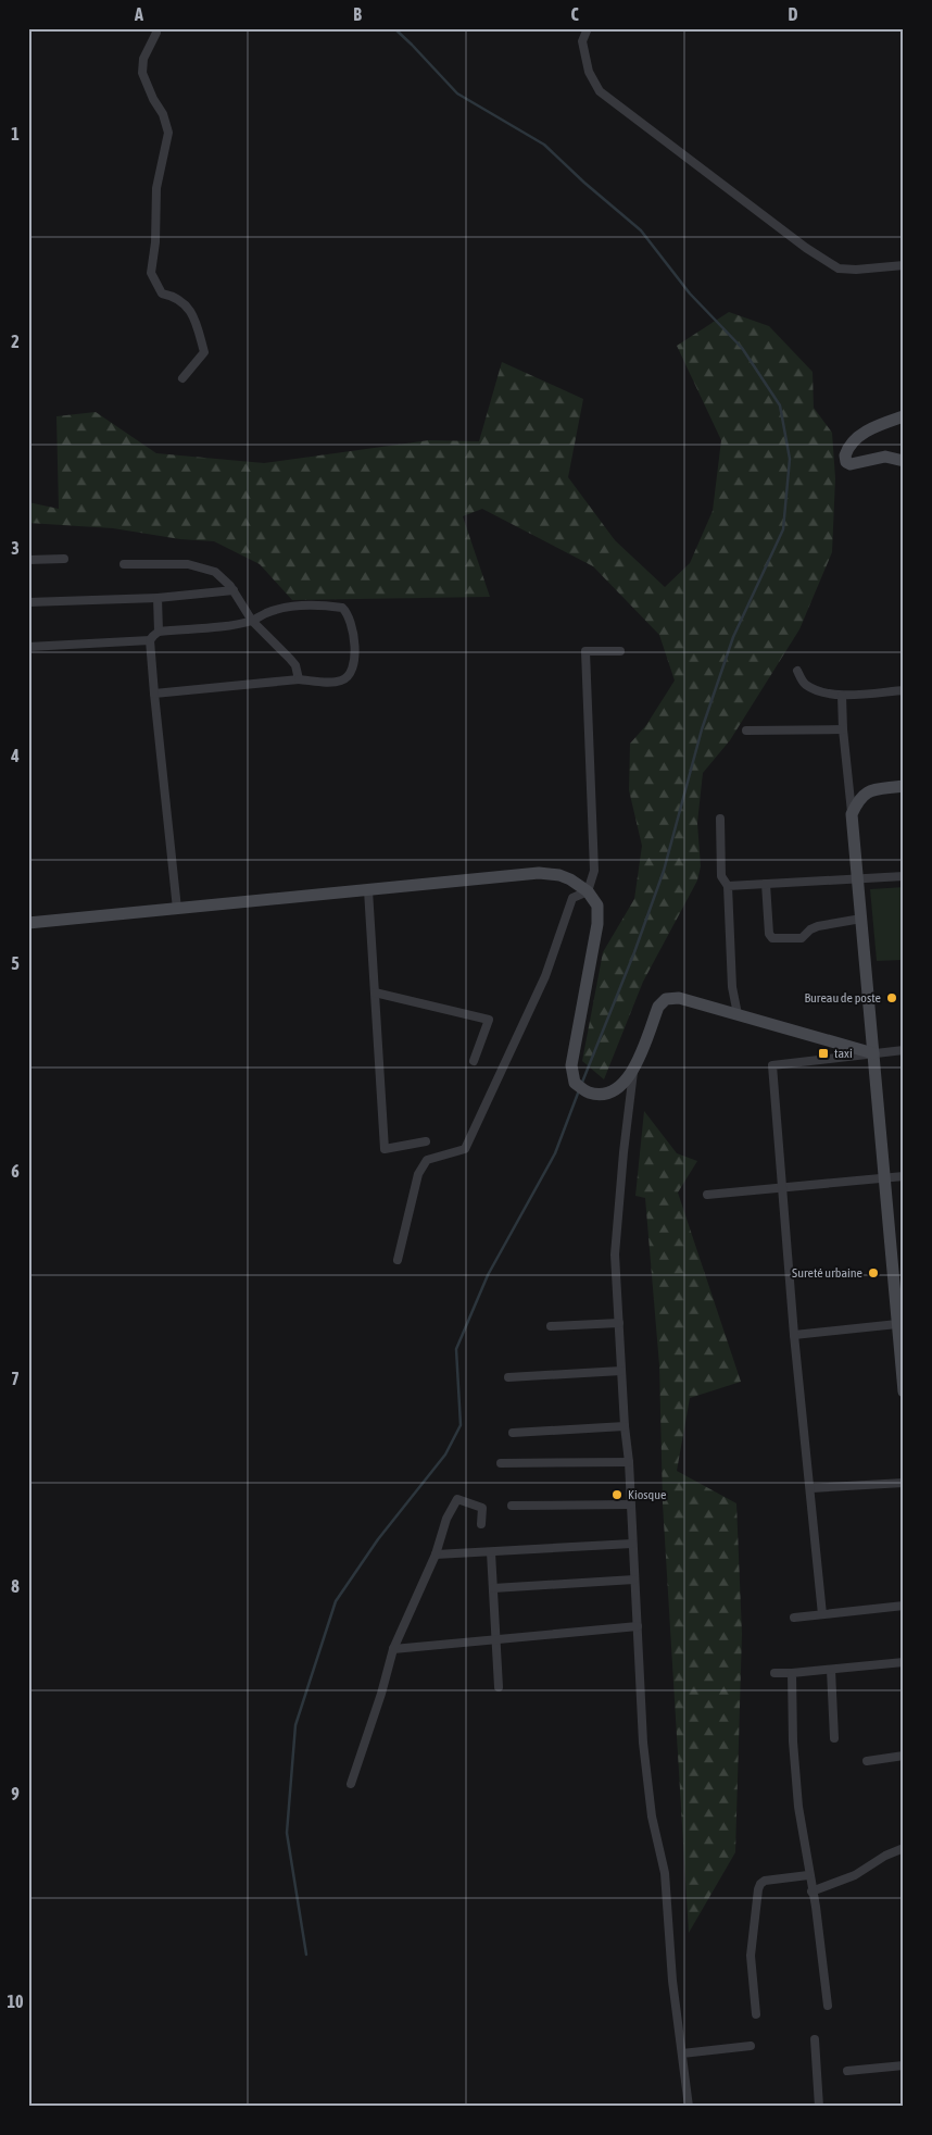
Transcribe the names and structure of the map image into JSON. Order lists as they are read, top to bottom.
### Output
{
  "places": {
    "other": ["Bureau de poste", "Sureté urbaine", "Kiosque"],
    "transit": ["taxi"]
  },
  "grid": {
    "columns": [
      "A",
      "B",
      "C",
      "D"
    ],
    "rows": [
      "1",
      "2",
      "3",
      "4",
      "5",
      "6",
      "7",
      "8",
      "9",
      "10"
    ]
  }
}
